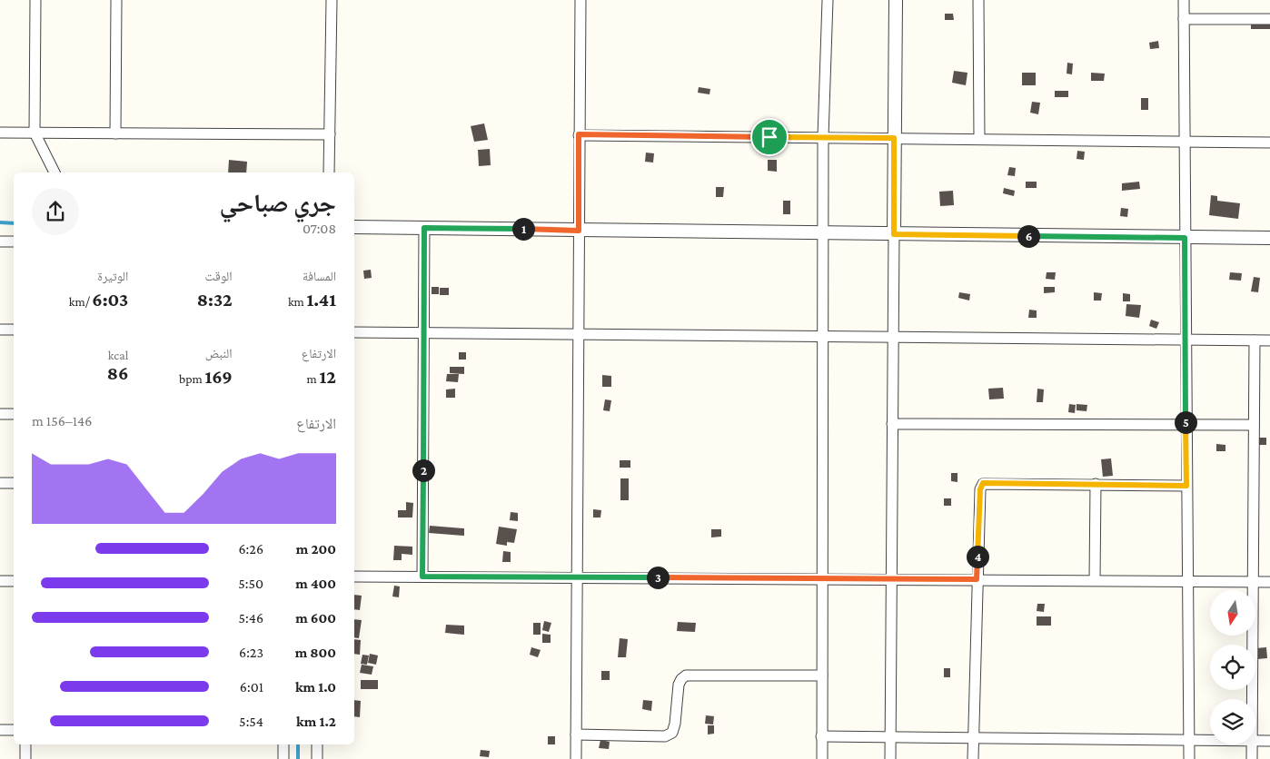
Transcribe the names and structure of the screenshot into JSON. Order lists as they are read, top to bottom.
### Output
{
  "north": "bottom",
  "page": {
    "heading": ["جري صباحي", "07:08"],
    "pins": [
      "1",
      "6",
      "5",
      "2",
      "4",
      "3"
    ],
    "stats": [
      ["المسافة", "1.41 km"],
      ["الوقت", "8:32"],
      ["الوتيرة", "6:03 /km"],
      ["الارتفاع", "12 m"],
      ["النبض", "169 bpm"],
      ["kcal", "86"]
    ],
    "chart": ["الارتفاع", "146–156 m"],
    "list": [
      {
        "name": "200 m",
        "note": "6:26"
      },
      {
        "name": "400 m",
        "note": "5:50"
      },
      {
        "name": "600 m",
        "note": "5:46"
      },
      {
        "name": "800 m",
        "note": "6:23"
      },
      {
        "name": "1.0 km",
        "note": "6:01"
      },
      {
        "name": "1.2 km",
        "note": "5:54"
      }
    ]
  }
}
